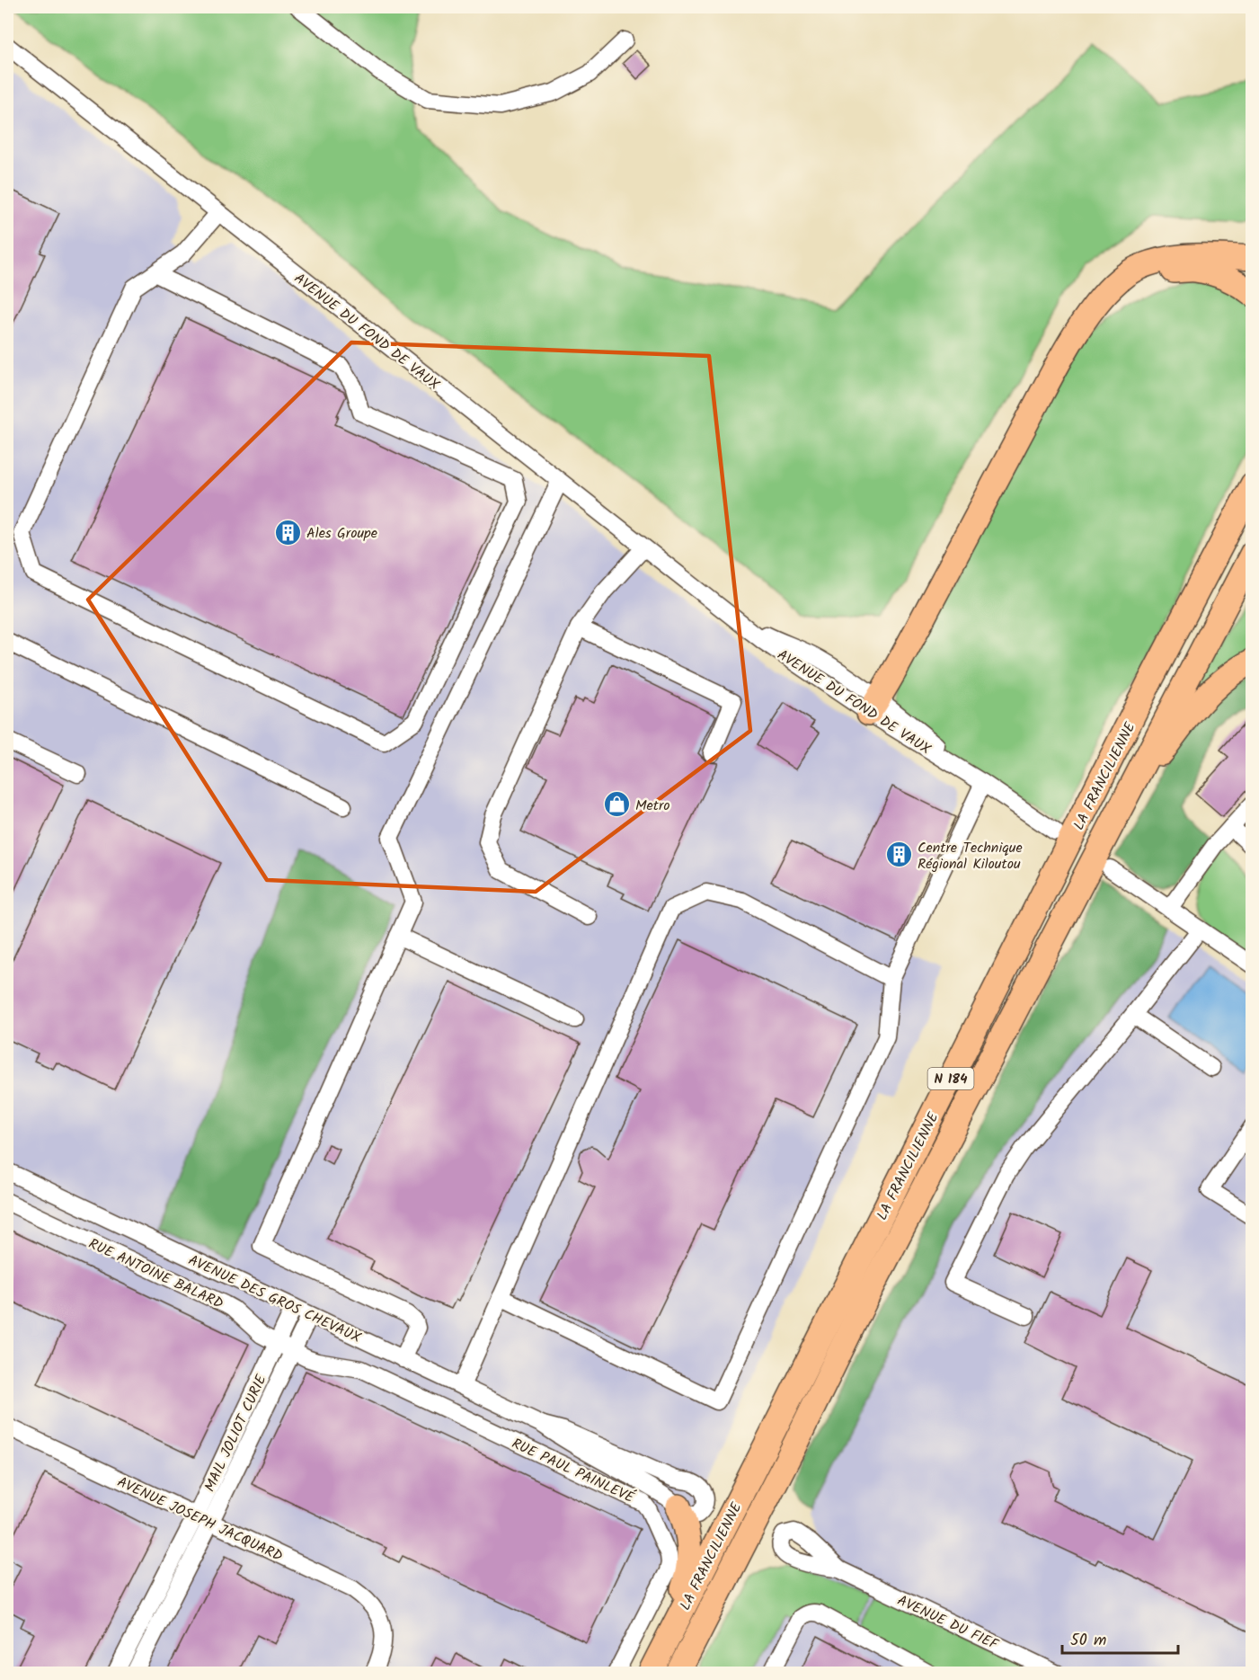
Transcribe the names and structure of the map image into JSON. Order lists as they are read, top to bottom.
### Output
{
  "streets": {
    "highway": ["LA FRANCILIENNE", "N 184"],
    "street": [
      "AVENUE DU FOND DE VAUX",
      "RUE ANTOINE BALARD",
      "AVENUE DES GROS CHEVAUX",
      "MAIL JOLIOT CURIE",
      "RUE PAUL PAINLEVÉ",
      "AVENUE JOSEPH JACQUARD",
      "AVENUE DU FIEF"
    ]
  },
  "crossings": [
    ["RUE ANTOINE BALARD", "MAIL JOLIOT CURIE"],
    ["RUE ANTOINE BALARD", "RUE PAUL PAINLEVÉ"],
    ["AVENUE DES GROS CHEVAUX", "MAIL JOLIOT CURIE"],
    ["MAIL JOLIOT CURIE", "AVENUE JOSEPH JACQUARD"]
  ],
  "places": {
    "building": ["Ales Groupe", "Centre Technique Régional Kiloutou"],
    "shop": ["Metro"]
  },
  "scale_bar": "50 m"
}
